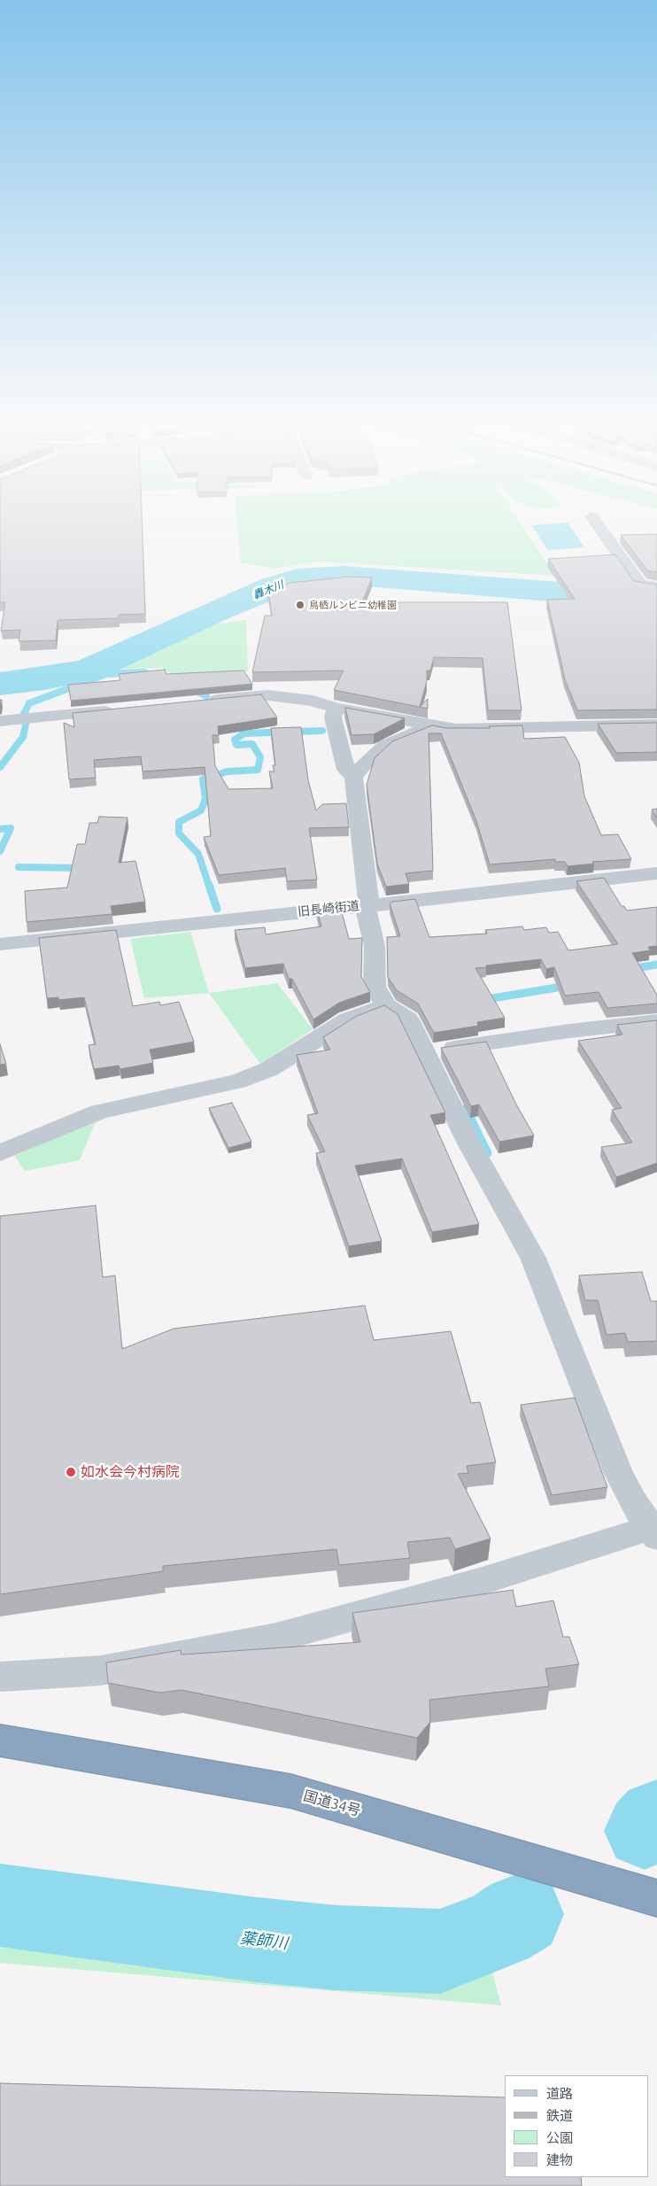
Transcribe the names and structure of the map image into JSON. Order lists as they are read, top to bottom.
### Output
{
  "streets": {
    "highway": ["国道34号"],
    "street": ["旧長崎街道"]
  },
  "water": ["轟木川", "薬師川"],
  "places": ["鳥栖ルンビニ幼稚園", "如水会今村病院"],
  "legend": [
    "道路",
    "鉄道",
    "公園",
    "建物"
  ]
}
